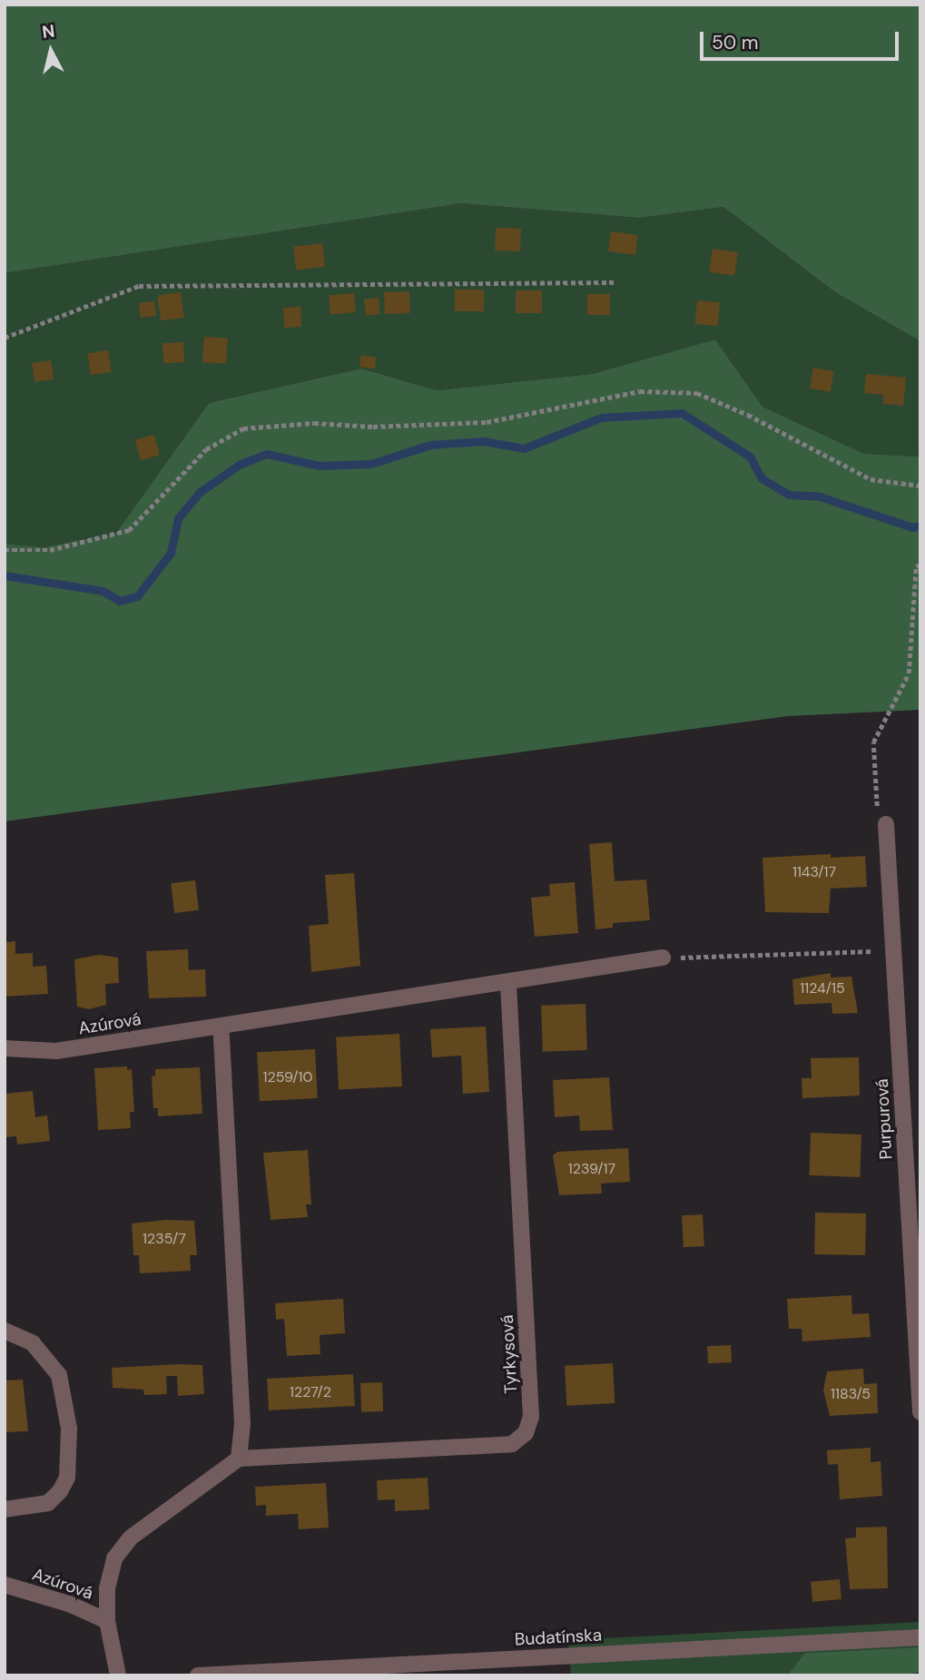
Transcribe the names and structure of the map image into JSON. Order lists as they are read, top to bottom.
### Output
{
  "streets": {
    "street": [
      "Azúrová",
      "Purpurová",
      "Tyrkysová",
      "Budatínska"
    ]
  },
  "house_numbers": [
    "1143/17",
    "1124/15",
    "1259/10",
    "1239/17",
    "1235/7",
    "1227/2",
    "1183/5"
  ],
  "scale_bar": "50 m",
  "north": "top"
}
